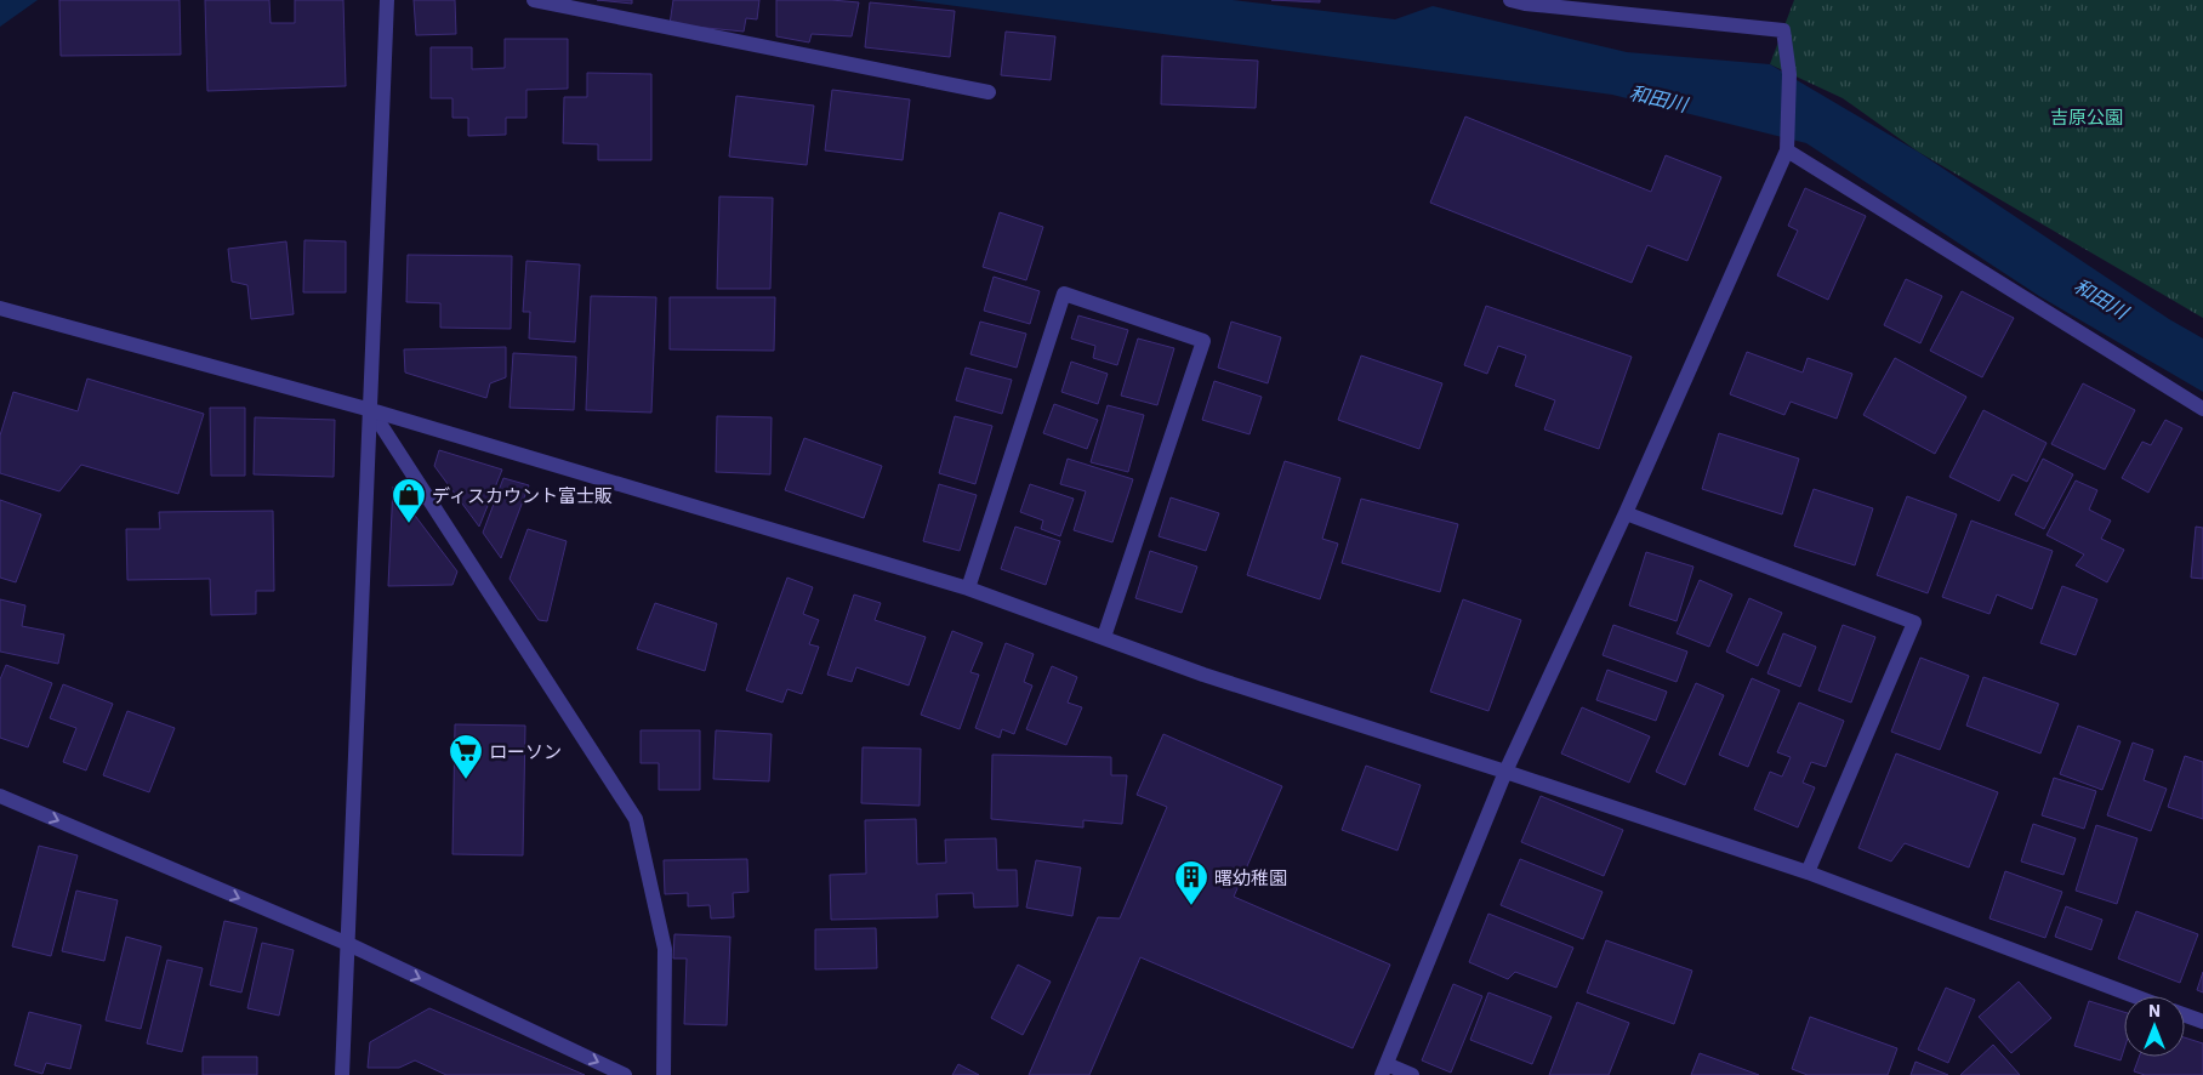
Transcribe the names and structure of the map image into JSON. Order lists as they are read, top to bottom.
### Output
{
  "water": ["和田川"],
  "parks": ["吉原公園"],
  "places": {
    "shop": ["ディスカウント富士販"],
    "supermarket": ["ローソン"],
    "building": ["曙幼稚園"]
  },
  "north": "top"
}
